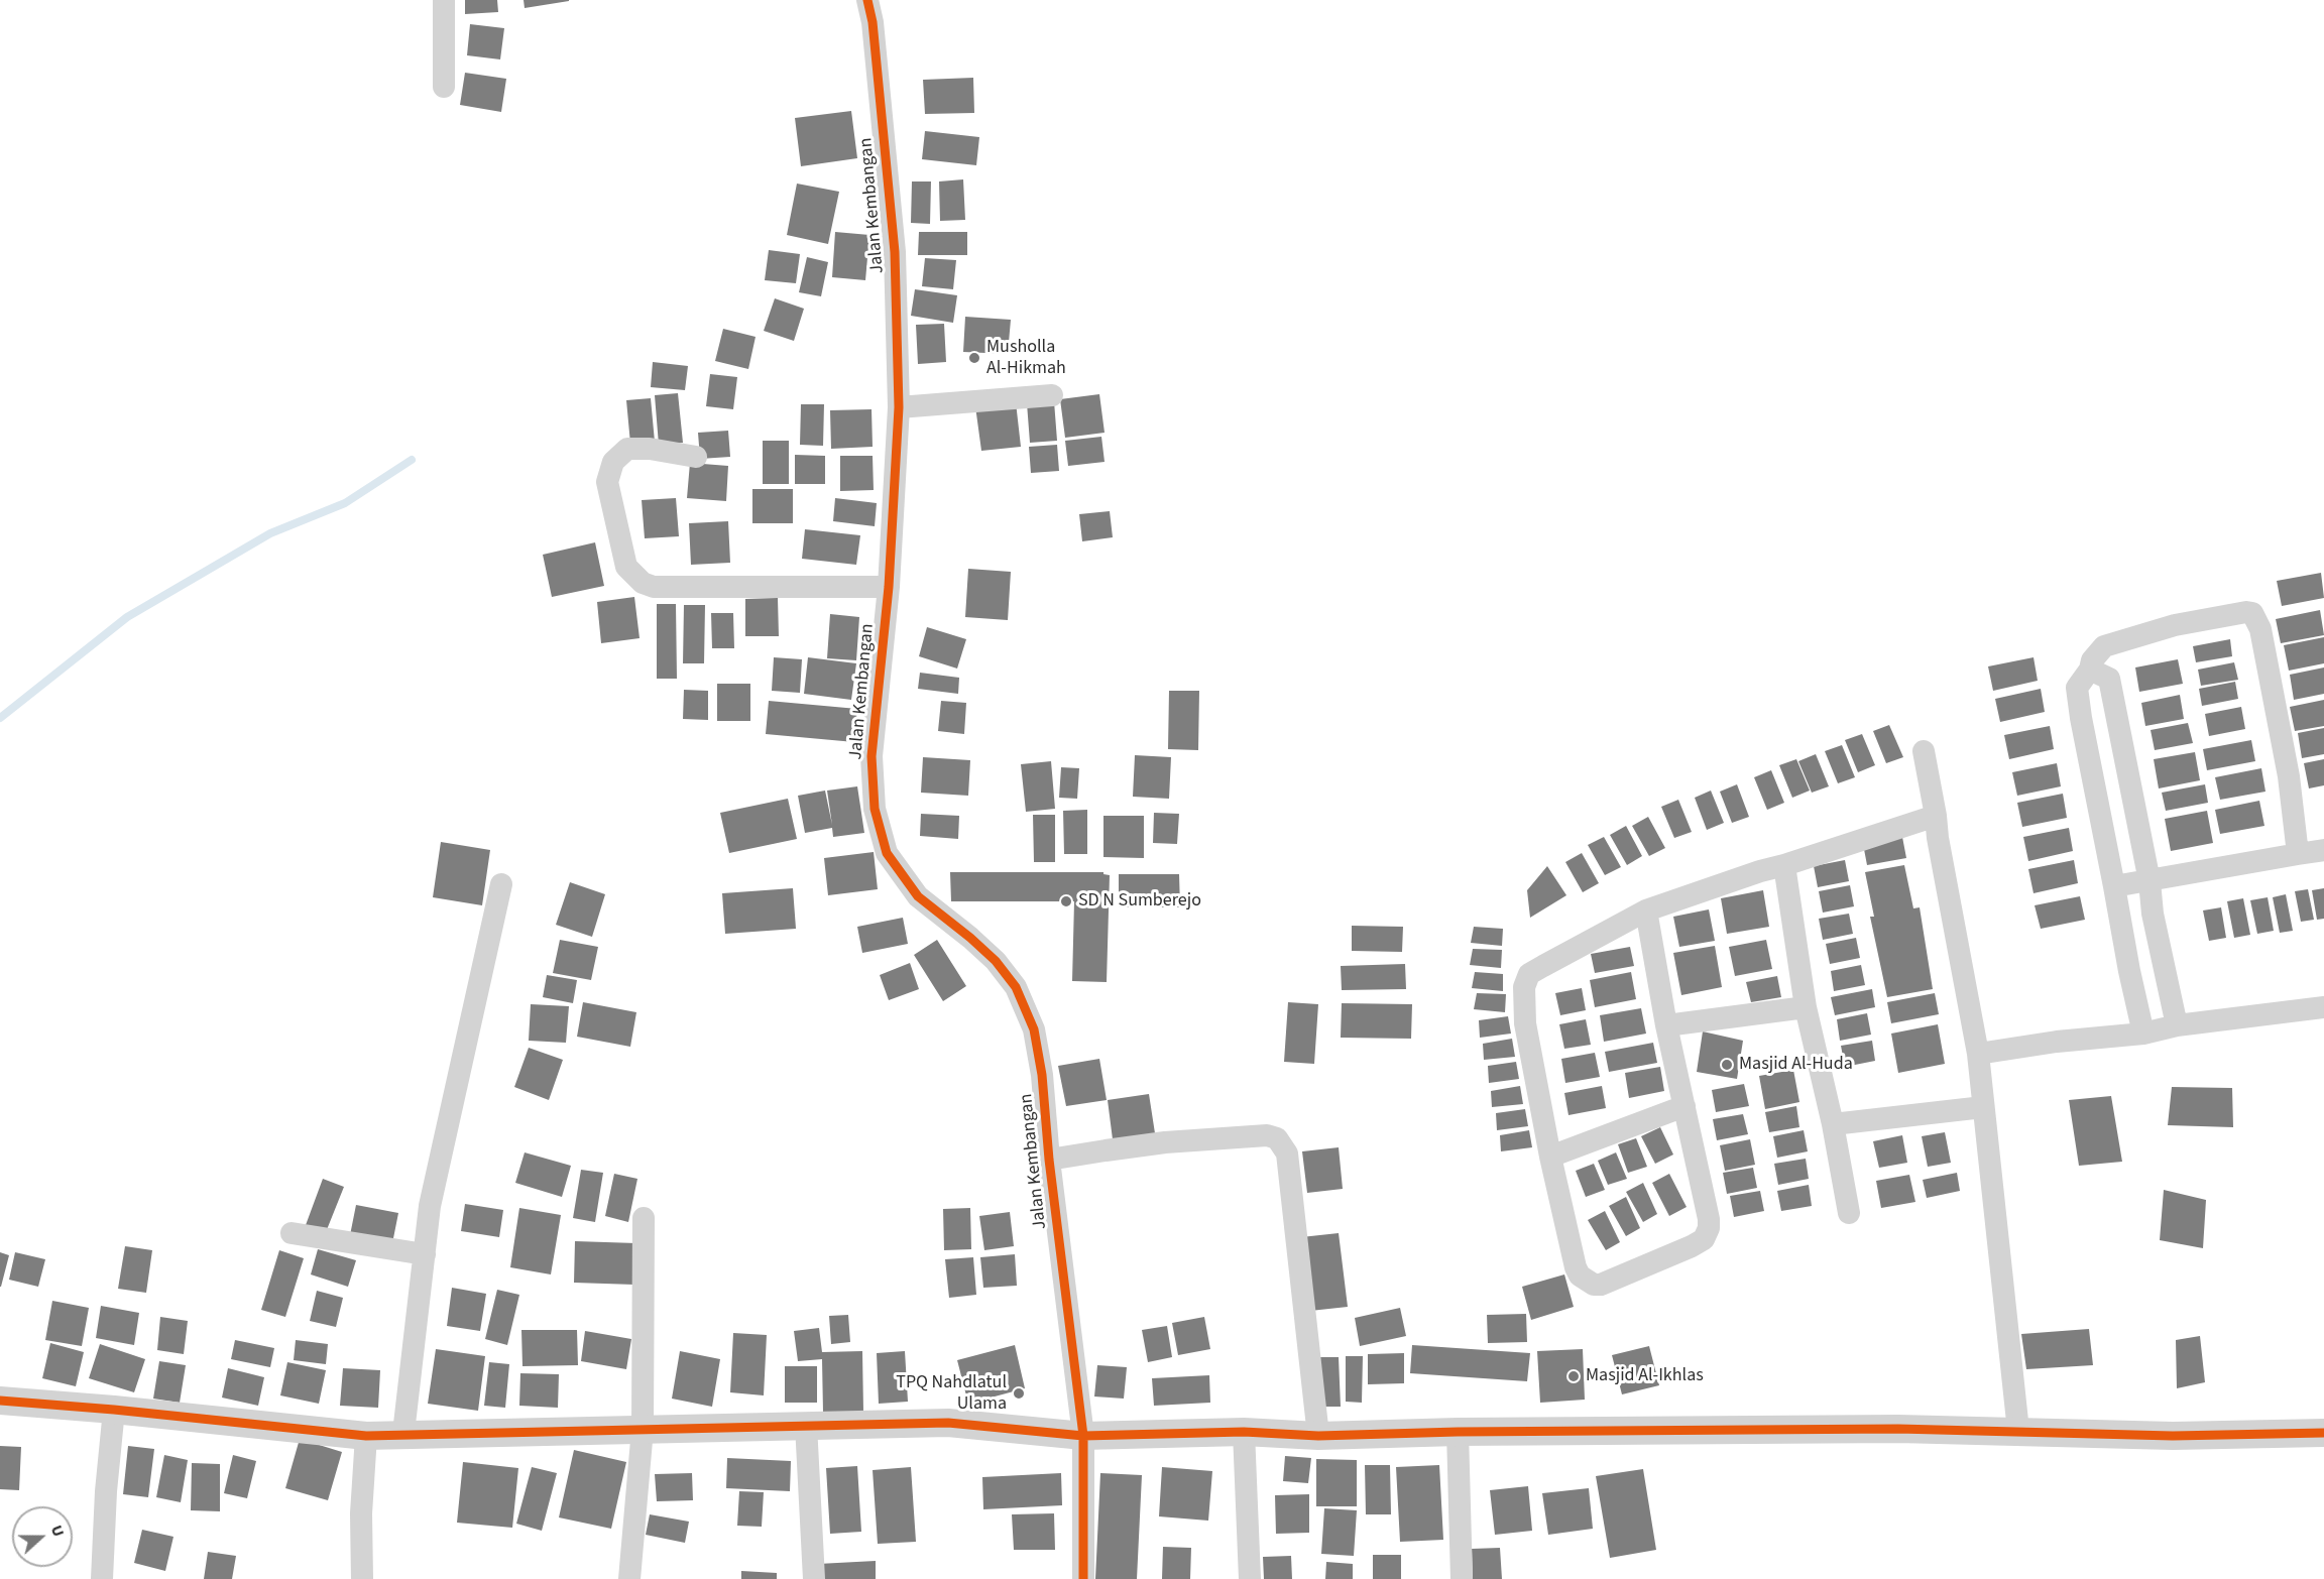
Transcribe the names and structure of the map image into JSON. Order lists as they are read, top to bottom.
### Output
{
  "streets": {
    "street": ["Jalan Kembangan"]
  },
  "places": [
    "Musholla Al-Hikmah",
    "SD N Sumberejo",
    "Masjid Al-Huda",
    "Masjid Al-Ikhlas",
    "TPQ Nahdlatul Ulama"
  ],
  "north": "right"
}
